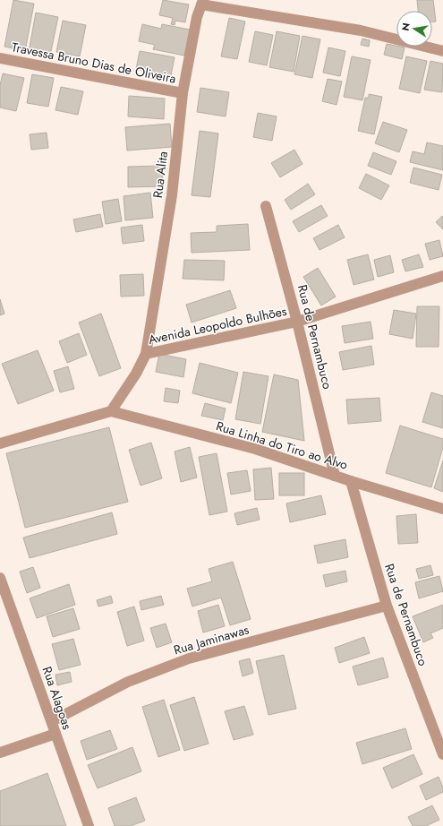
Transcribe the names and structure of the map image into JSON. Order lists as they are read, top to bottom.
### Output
{
  "streets": {
    "street": [
      "Travessa Bruno Dias de Oliveira",
      "Rua Alita",
      "Avenida Leopoldo Bulhões",
      "Rua de Pernambuco",
      "Rua Linha do Tiro ao Alvo",
      "Rua Jaminawas",
      "Rua Alagoas"
    ]
  },
  "crossings": [
    ["Travessa Bruno Dias de Oliveira", "Rua Alita"],
    ["Rua Alita", "Avenida Leopoldo Bulhões"],
    ["Avenida Leopoldo Bulhões", "Rua de Pernambuco"],
    ["Avenida Leopoldo Bulhões", "Rua Linha do Tiro ao Alvo"],
    ["Rua de Pernambuco", "Rua Linha do Tiro ao Alvo"],
    ["Rua de Pernambuco", "Rua Jaminawas"],
    ["Rua Jaminawas", "Rua Alagoas"]
  ],
  "north": "left"
}
